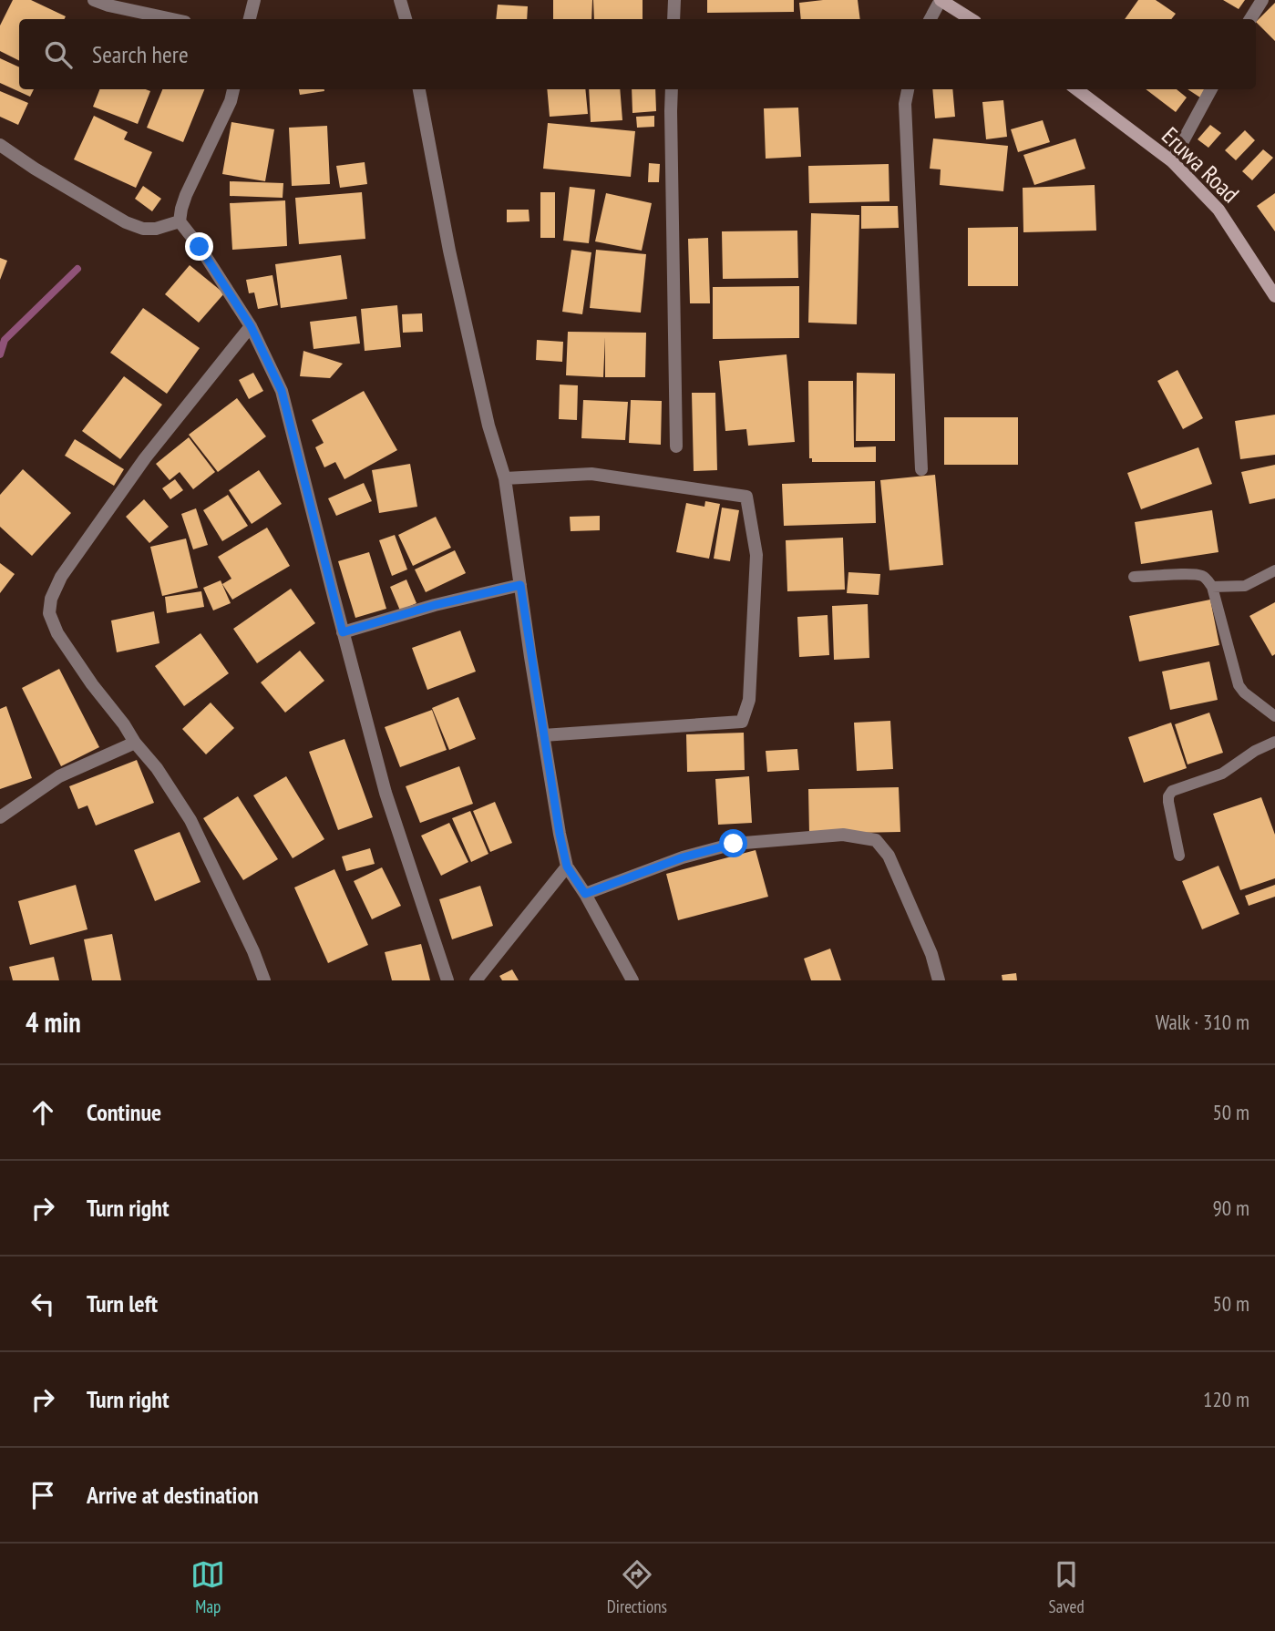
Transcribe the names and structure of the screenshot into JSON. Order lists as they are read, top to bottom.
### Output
{
  "streets": {
    "main road": ["Eruwa Road"]
  },
  "page": {
    "search": "Search here",
    "heading": ["4 min", "Walk · 310 m"],
    "list": [
      ["Continue", "50 m"],
      ["Turn right", "90 m"],
      ["Turn left", "50 m"],
      ["Turn right", "120 m"],
      "Arrive at destination"
    ],
    "nav": ["Map", "Directions", "Saved"]
  }
}
